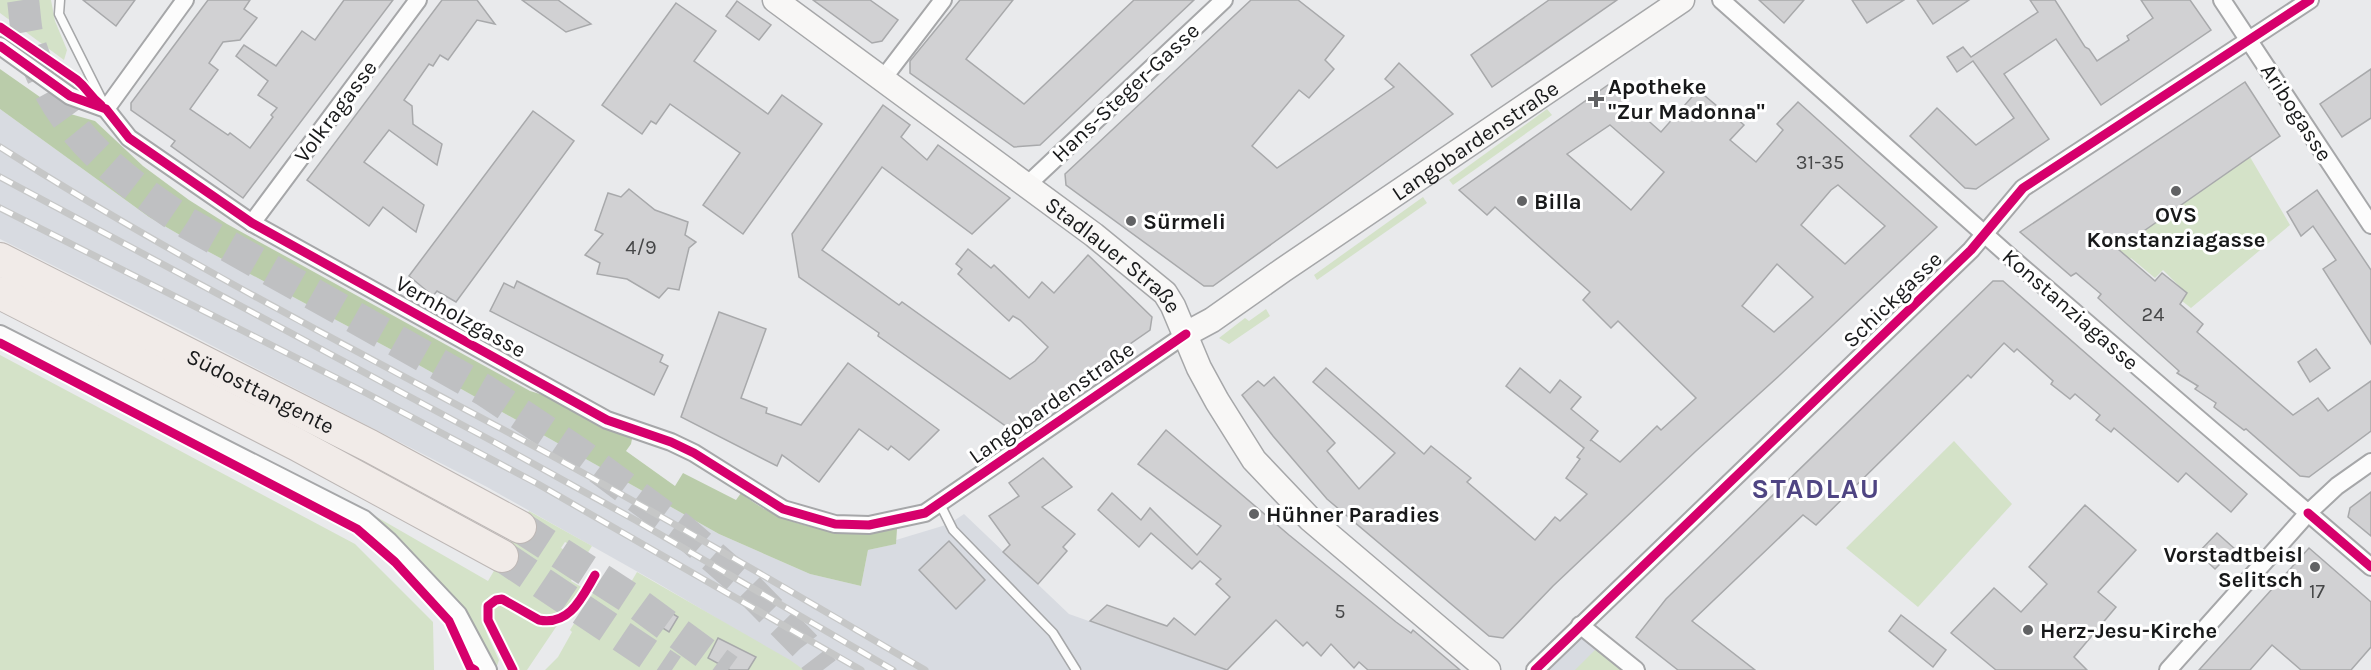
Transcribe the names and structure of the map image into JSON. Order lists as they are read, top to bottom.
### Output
{
  "streets": {
    "highway": ["Südosttangente"],
    "street": [
      "Hans-Steger-Gasse",
      "Volkragasse",
      "Aribogasse",
      "Langobardenstraße",
      "Stadlauer Straße",
      "Schickgasse",
      "Konstanziagasse",
      "Vernholzgasse"
    ]
  },
  "crossings": [
    ["Hans-Steger-Gasse", "Stadlauer Straße"],
    ["Volkragasse", "Vernholzgasse"],
    ["Aribogasse", "Schickgasse"],
    ["Langobardenstraße", "Stadlauer Straße"],
    ["Langobardenstraße", "Vernholzgasse"],
    ["Schickgasse", "Konstanziagasse"]
  ],
  "districts": ["STADLAU"],
  "places": {
    "health": ["Apotheke \"Zur Madonna\""],
    "other": [
      "OVS Konstanziagasse",
      "Billa",
      "Sürmeli",
      "Hühner Paradies",
      "Vorstadtbeisl Selitsch",
      "Herz-Jesu-Kirche"
    ]
  },
  "house_numbers": [
    "31-35",
    "4/9",
    "24",
    "17",
    "5"
  ]
}
